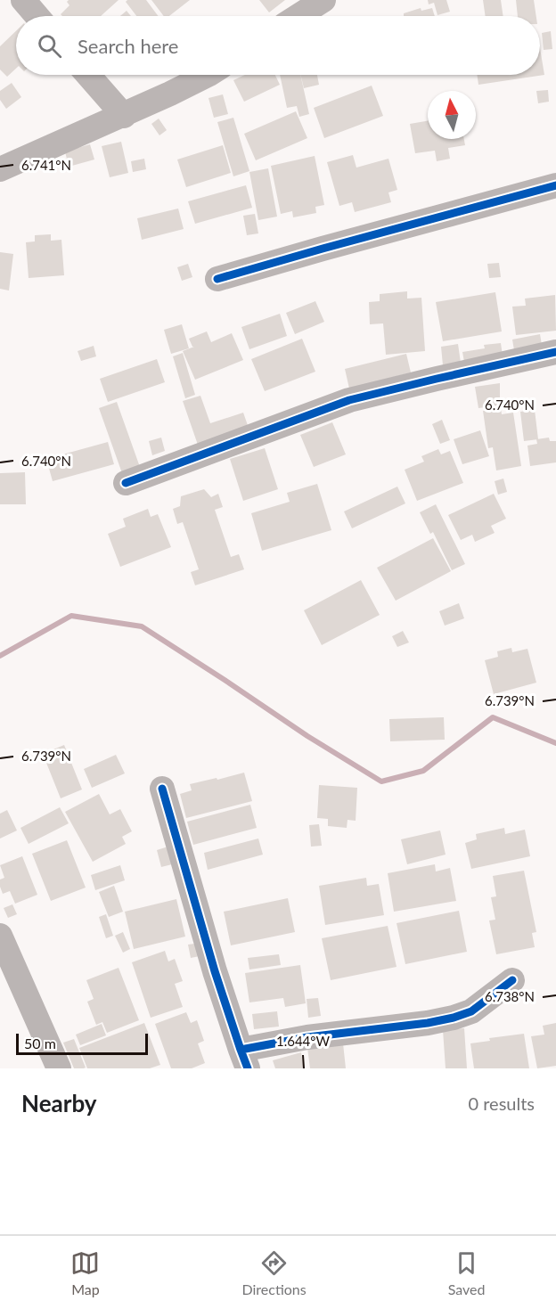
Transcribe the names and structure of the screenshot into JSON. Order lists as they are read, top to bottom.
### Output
{
  "scale_bar": "50 m",
  "north": "top",
  "page": {
    "search": "Search here",
    "scale": "50 m",
    "heading": ["Nearby", "0 results"],
    "nav": ["Map", "Directions", "Saved"]
  },
  "coordinates": [
    "6.741°N",
    "6.740°N",
    "6.739°N",
    "6.738°N",
    "1.644°W"
  ]
}
